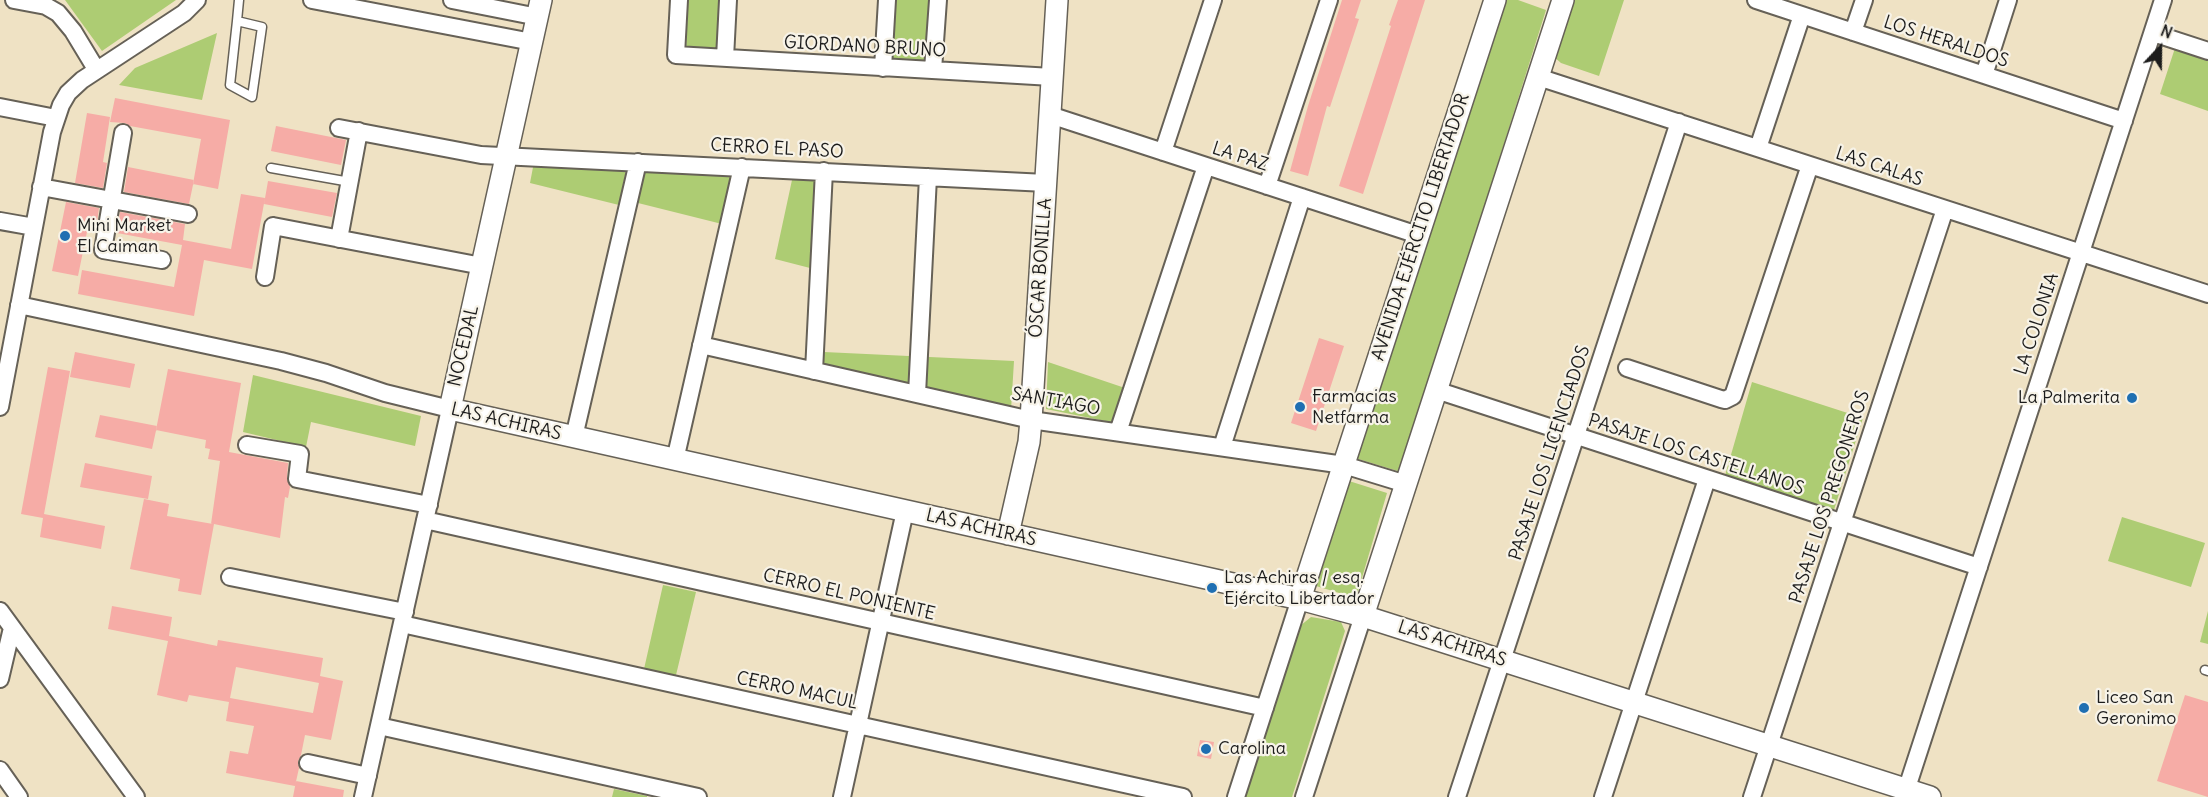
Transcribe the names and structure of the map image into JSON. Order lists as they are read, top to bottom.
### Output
{
  "streets": {
    "street": [
      "LOS HERALDOS",
      "GIORDANO BRUNO",
      "CERRO EL PASO",
      "LA PAZ",
      "LAS CALAS",
      "AVENIDA EJÉRCITO LIBERTADOR",
      "ÓSCAR BONILLA",
      "LA COLONIA",
      "NOCEDAL",
      "SANTIAGO",
      "LAS ACHIRAS",
      "PASAJE LOS LICENCIADOS",
      "PASAJE LOS CASTELLANOS",
      "PASAJE LOS PREGONEROS",
      "CERRO EL PONIENTE",
      "CERRO MACUL"
    ]
  },
  "crossings": [
    ["LOS HERALDOS", "LA COLONIA"],
    ["GIORDANO BRUNO", "ÓSCAR BONILLA"],
    ["CERRO EL PASO", "ÓSCAR BONILLA"],
    ["CERRO EL PASO", "NOCEDAL"],
    ["LA PAZ", "AVENIDA EJÉRCITO LIBERTADOR"],
    ["LA PAZ", "ÓSCAR BONILLA"],
    ["LAS CALAS", "LA COLONIA"],
    ["LAS CALAS", "PASAJE LOS LICENCIADOS"],
    ["LAS CALAS", "PASAJE LOS PREGONEROS"],
    ["AVENIDA EJÉRCITO LIBERTADOR", "SANTIAGO"],
    ["AVENIDA EJÉRCITO LIBERTADOR", "LAS ACHIRAS"],
    ["AVENIDA EJÉRCITO LIBERTADOR", "CERRO EL PONIENTE"],
    ["ÓSCAR BONILLA", "SANTIAGO"],
    ["ÓSCAR BONILLA", "LAS ACHIRAS"],
    ["LA COLONIA", "LAS ACHIRAS"],
    ["LA COLONIA", "PASAJE LOS CASTELLANOS"],
    ["NOCEDAL", "LAS ACHIRAS"],
    ["NOCEDAL", "CERRO EL PONIENTE"],
    ["NOCEDAL", "CERRO MACUL"],
    ["LAS ACHIRAS", "PASAJE LOS LICENCIADOS"],
    ["LAS ACHIRAS", "PASAJE LOS PREGONEROS"],
    ["PASAJE LOS LICENCIADOS", "PASAJE LOS CASTELLANOS"],
    ["PASAJE LOS CASTELLANOS", "PASAJE LOS PREGONEROS"]
  ],
  "places": [
    "Mini Market El Caiman",
    "La Palmerita",
    "Farmacias Netfarma",
    "Las Achiras / esq. Ejército Libertador",
    "Liceo San Geronimo",
    "Carolina"
  ],
  "north": "top"
}
